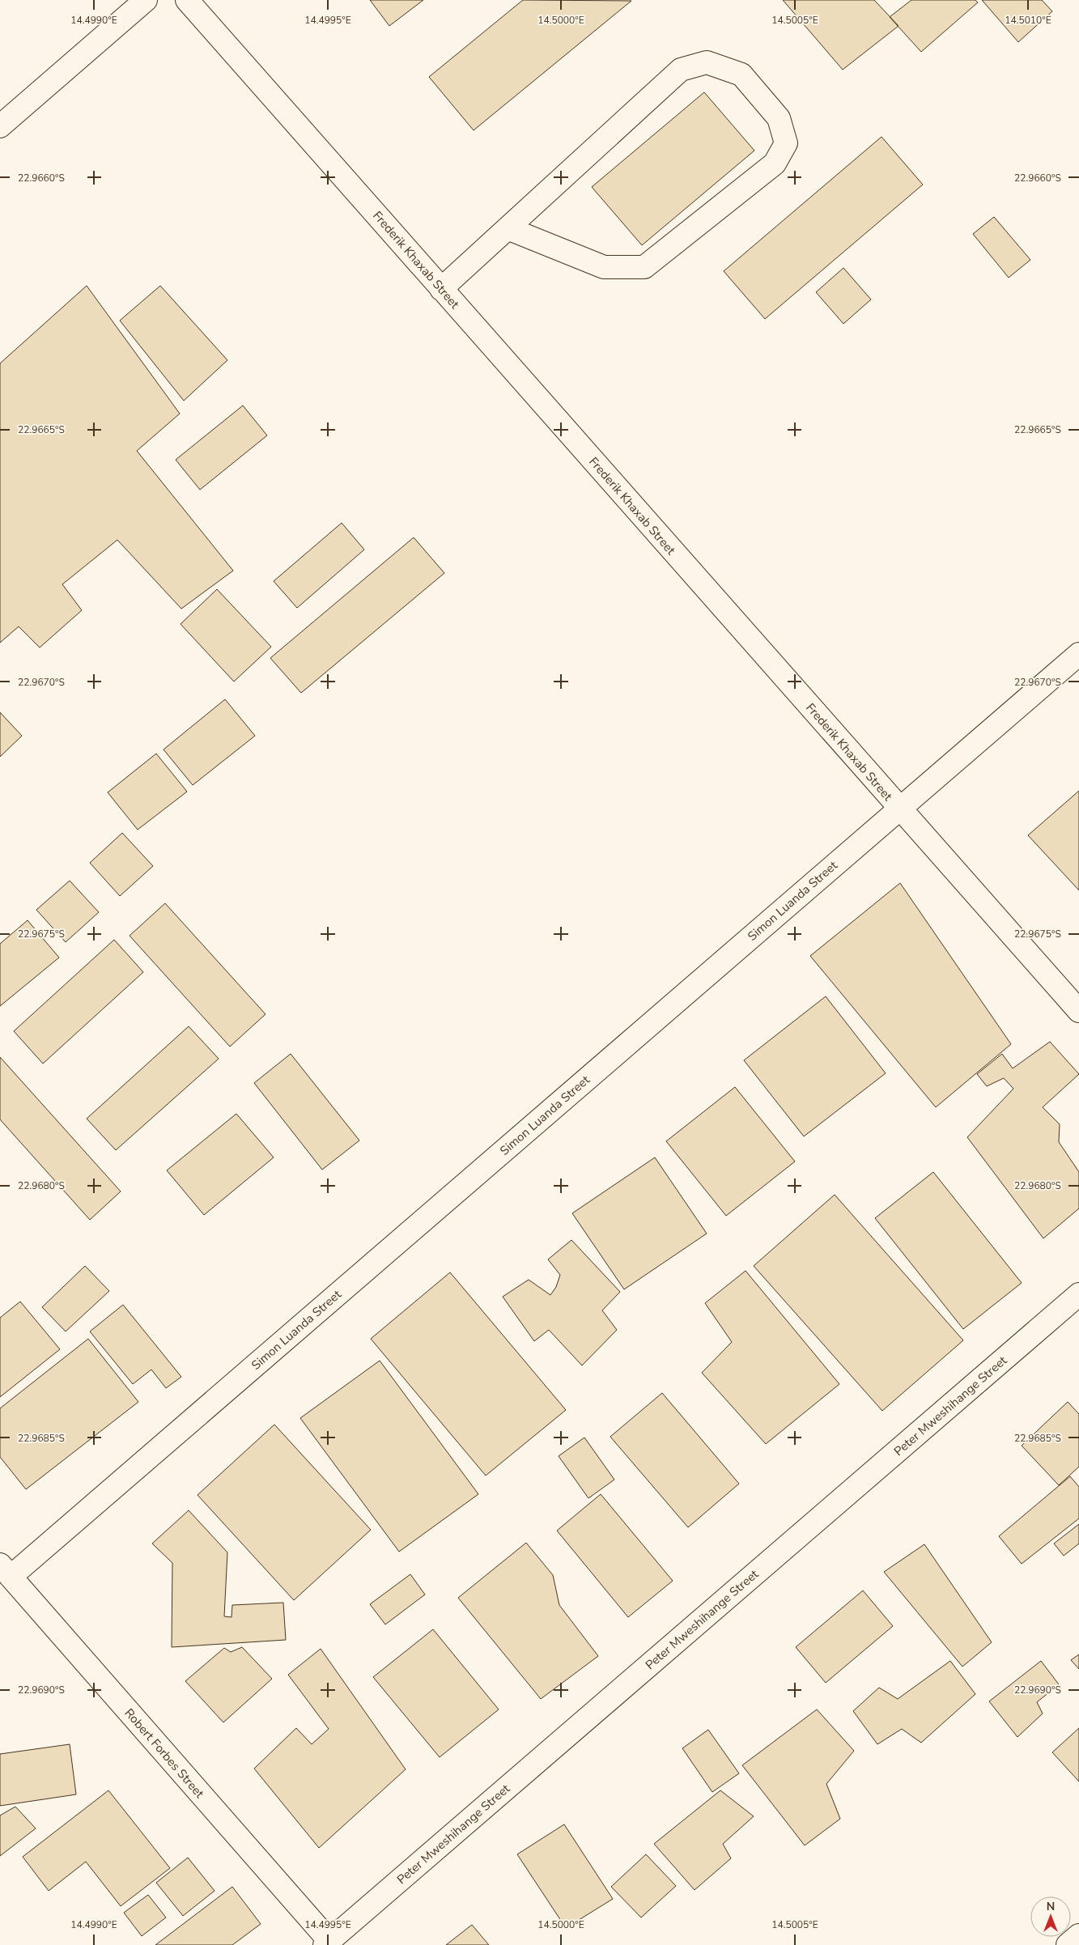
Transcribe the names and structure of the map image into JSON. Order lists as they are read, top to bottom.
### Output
{
  "streets": {
    "street": [
      "Frederik Khaxab Street",
      "Simon Luanda Street",
      "Peter Mweshihange Street",
      "Robert Forbes Street"
    ]
  },
  "crossings": [
    ["Frederik Khaxab Street", "Simon Luanda Street"],
    ["Simon Luanda Street", "Robert Forbes Street"],
    ["Peter Mweshihange Street", "Robert Forbes Street"]
  ],
  "north": "top",
  "coordinates": [
    "14.4990°E",
    "14.4995°E",
    "14.5000°E",
    "14.5005°E",
    "14.5010°E",
    "22.9660°S",
    "22.9665°S",
    "22.9670°S",
    "22.9675°S",
    "22.9680°S",
    "22.9685°S",
    "22.9690°S"
  ]
}
